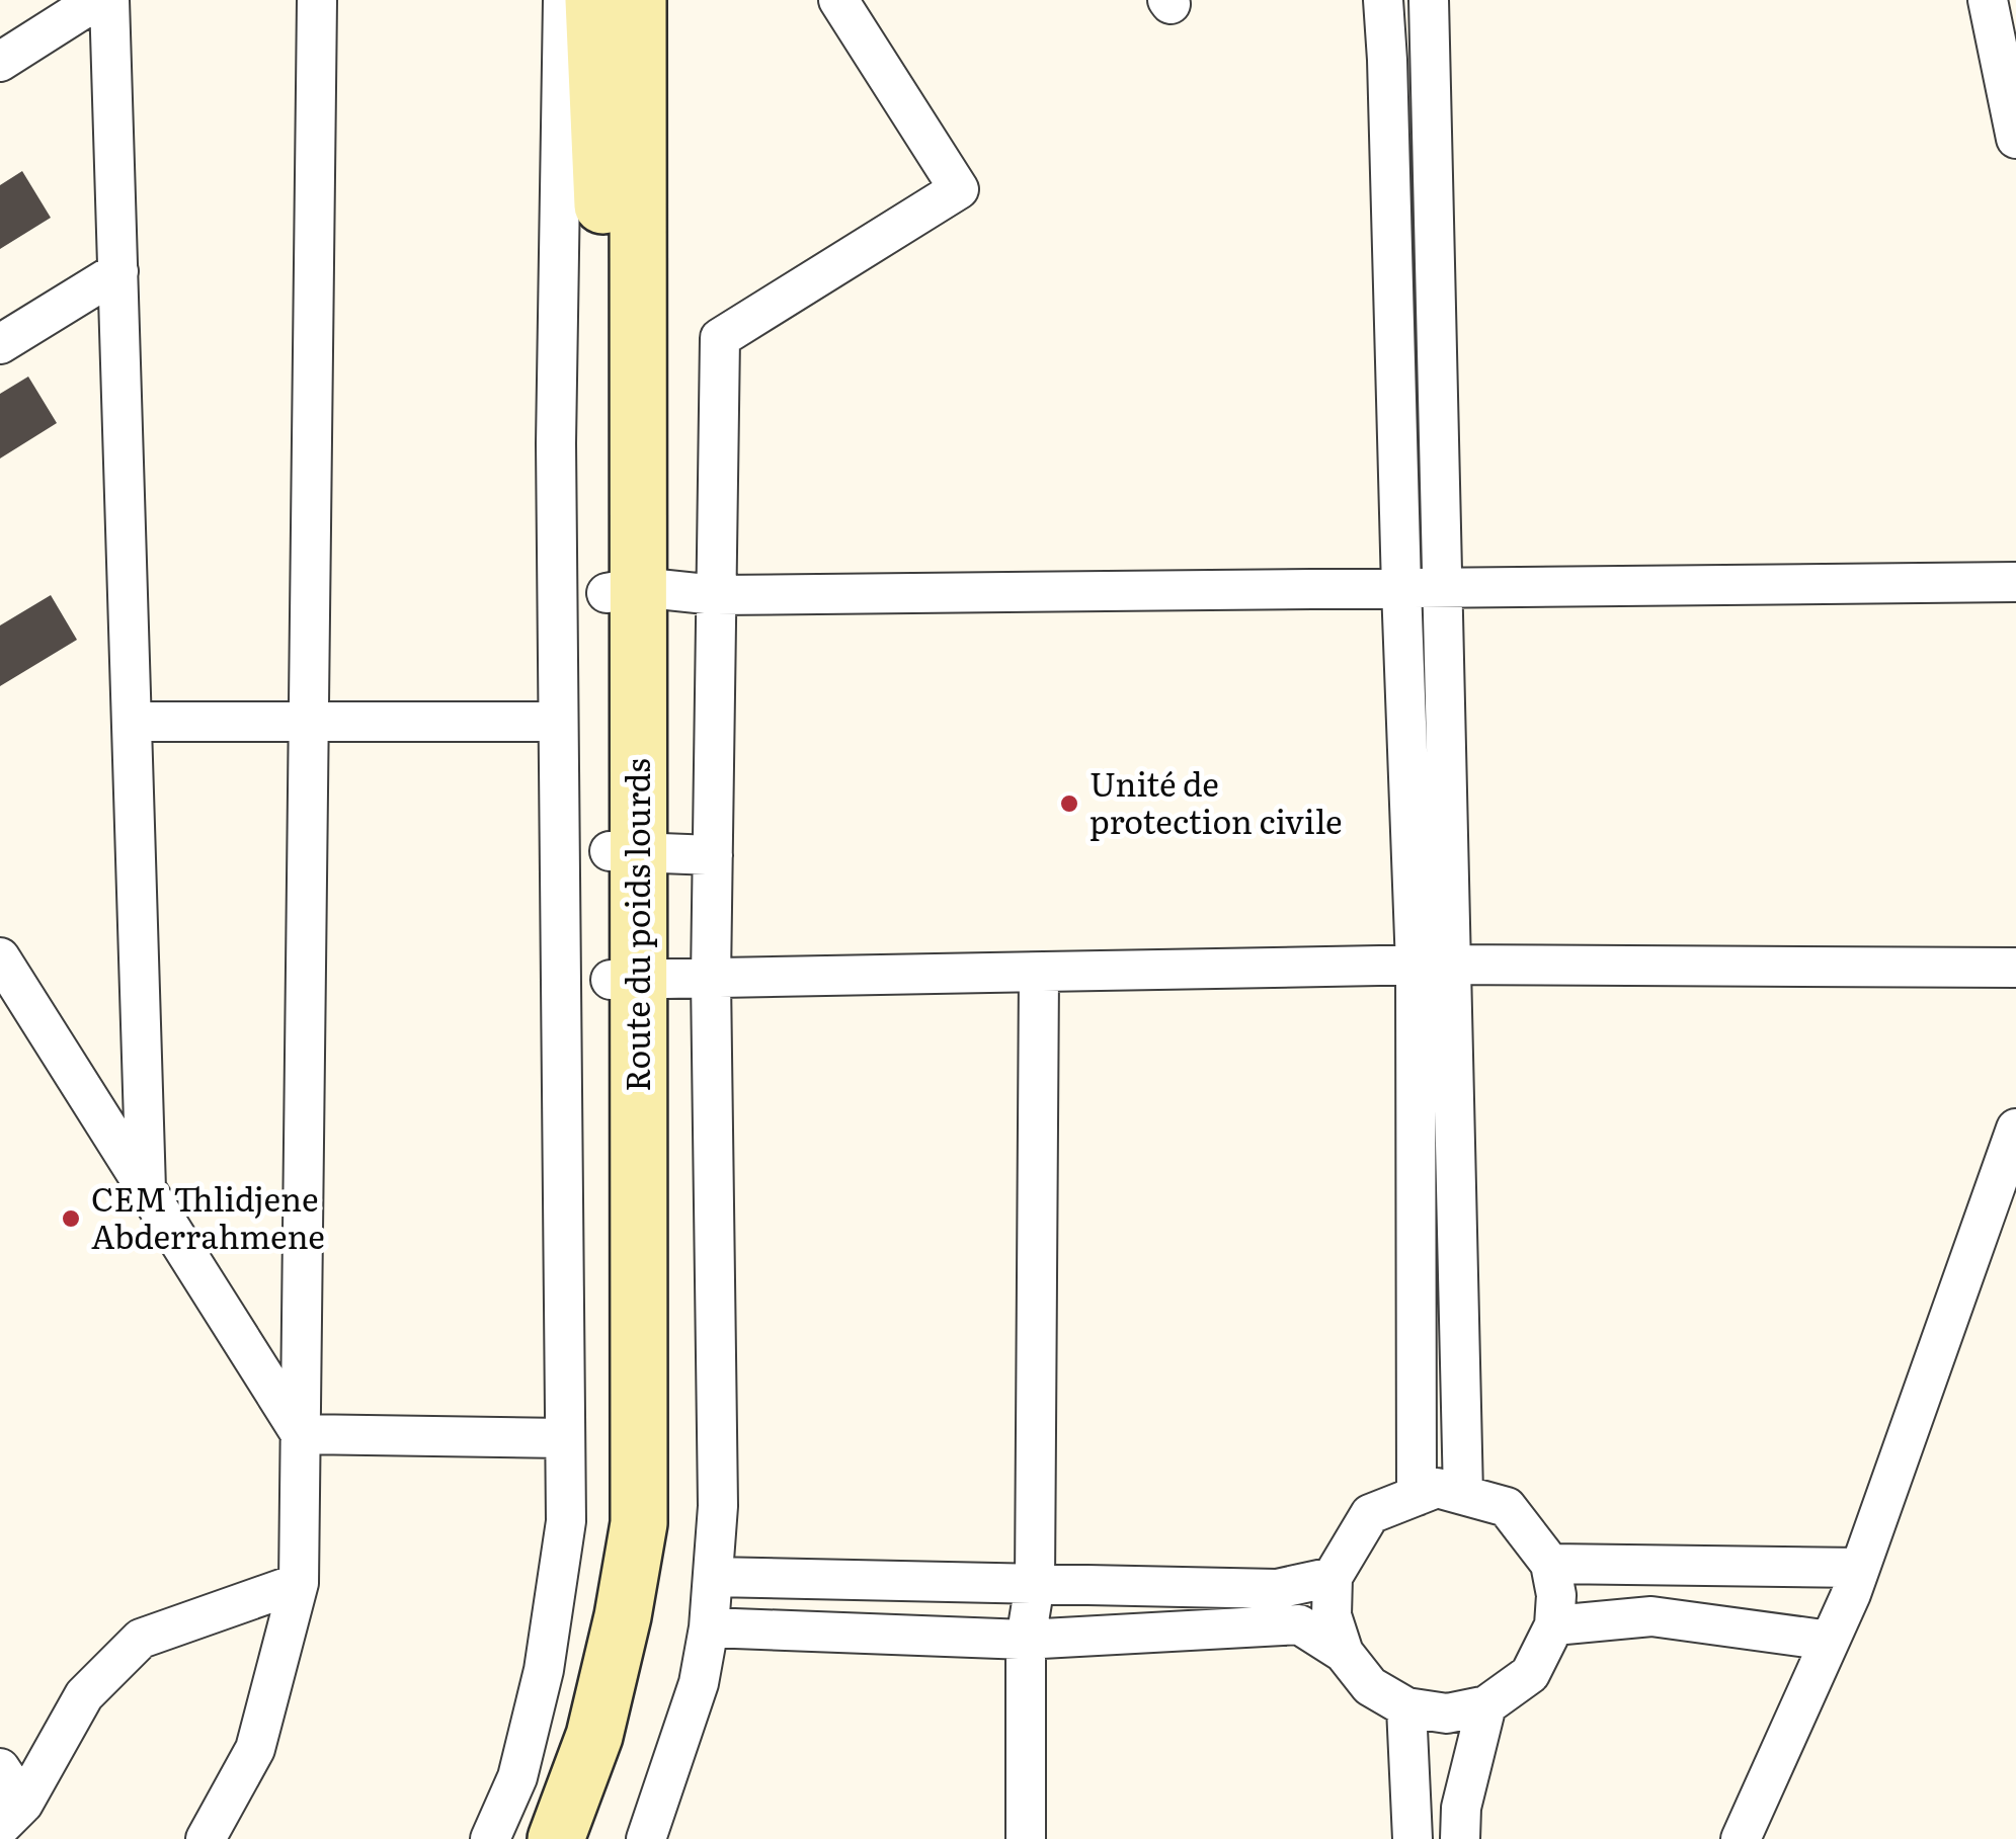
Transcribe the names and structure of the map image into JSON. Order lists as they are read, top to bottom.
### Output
{
  "places": ["Unité de protection civile", "CEM Thlidjene Abderrahmene"]
}
